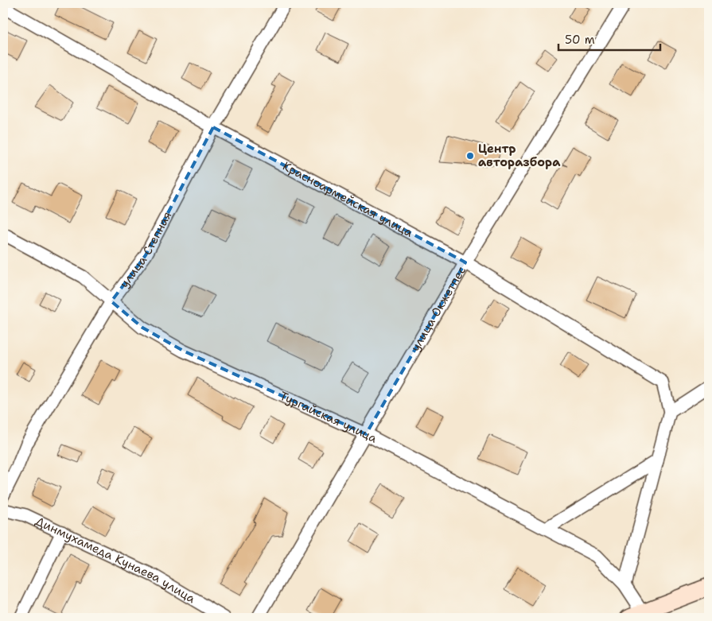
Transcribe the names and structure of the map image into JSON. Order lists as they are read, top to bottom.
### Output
{
  "streets": {
    "street": [
      "Красноармейская улица",
      "улица Степная",
      "улица Окжетпес",
      "Тургайская улица",
      "Динмухамеда Кунаева улица"
    ]
  },
  "crossings": [
    ["Красноармейская улица", "улица Степная"],
    ["Красноармейская улица", "улица Окжетпес"],
    ["улица Степная", "Тургайская улица"],
    ["улица Окжетпес", "Тургайская улица"]
  ],
  "places": ["Центр авторазбора"],
  "scale_bar": "50 m"
}
